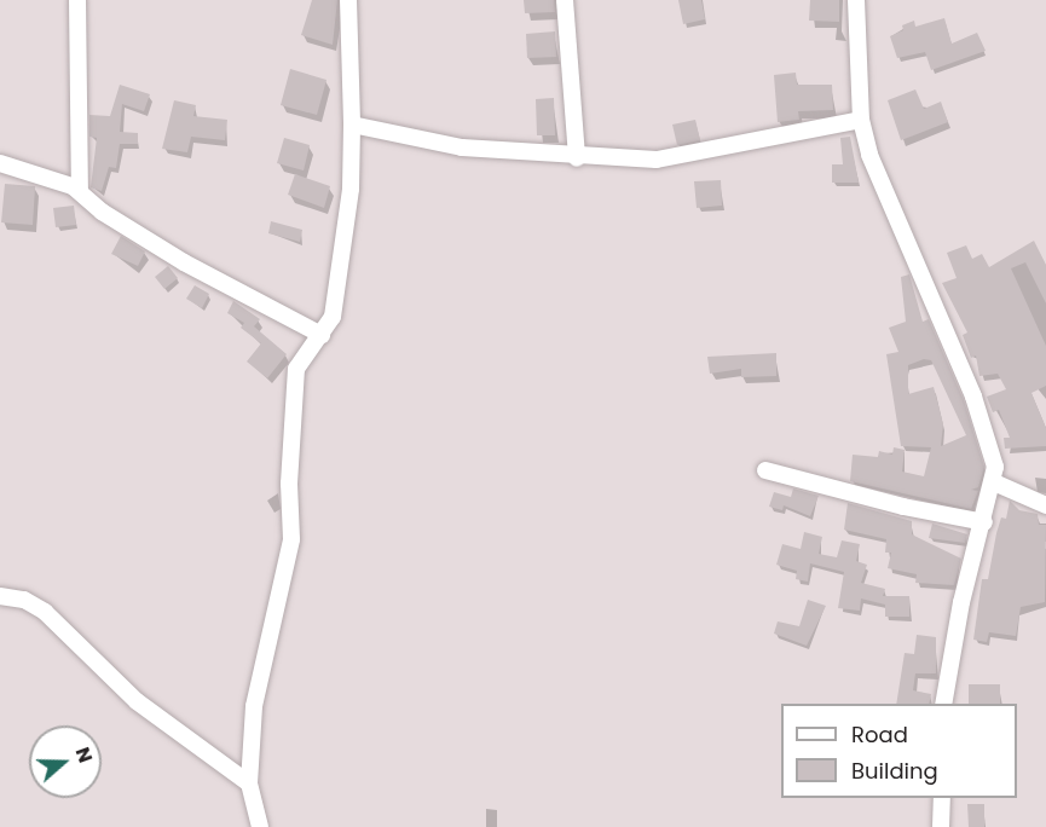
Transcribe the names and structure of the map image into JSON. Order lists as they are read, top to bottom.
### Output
{
  "legend": ["Road", "Building"],
  "north": "right"
}
